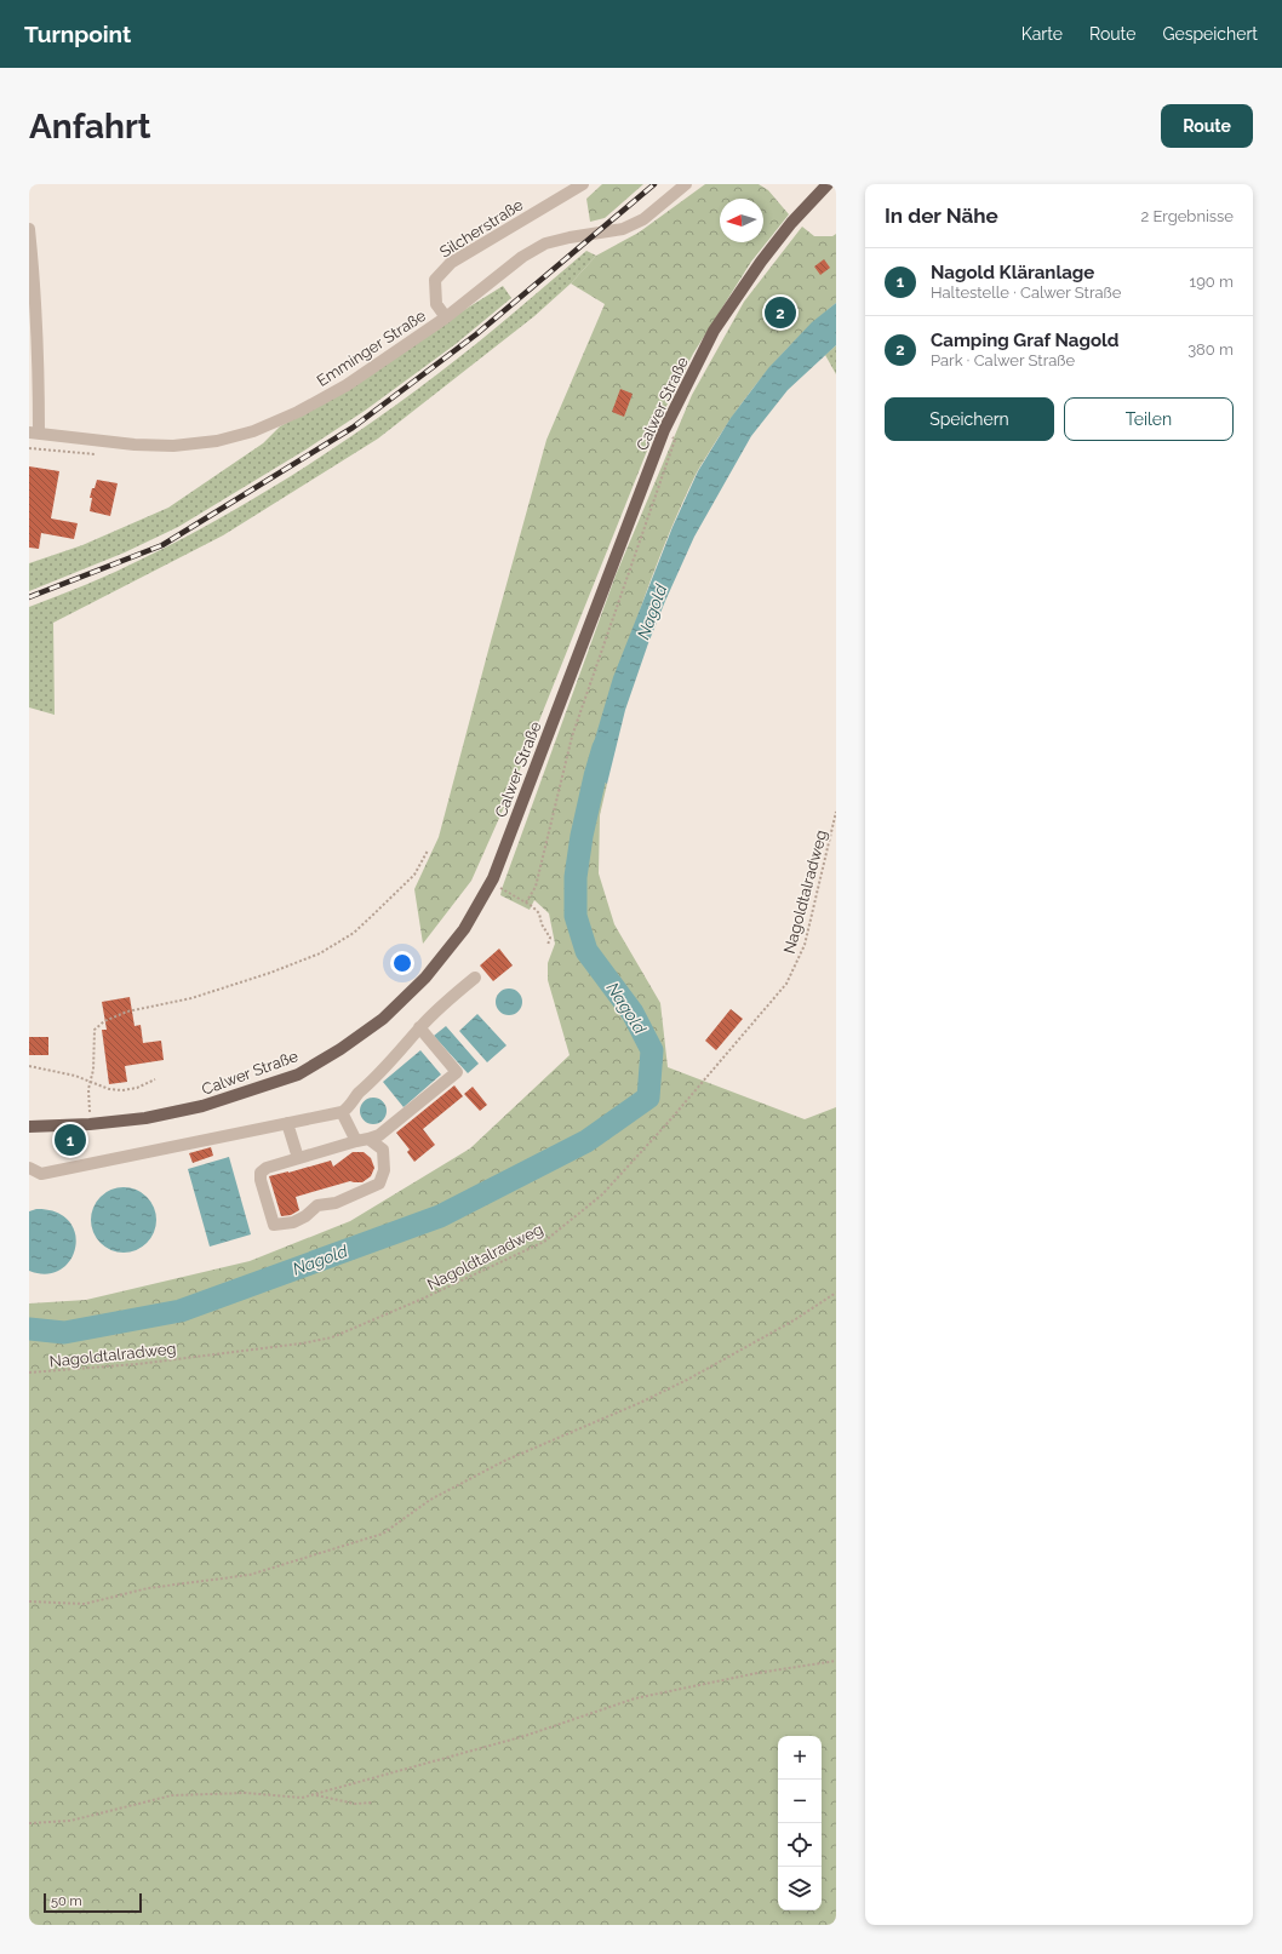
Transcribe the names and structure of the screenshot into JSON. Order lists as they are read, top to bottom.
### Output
{
  "streets": {
    "main road": ["Calwer Straße"],
    "street": ["Silcherstraße", "Emminger Straße"],
    "path": ["Nagoldtalradweg"]
  },
  "crossings": [
    ["Silcherstraße", "Emminger Straße"]
  ],
  "water": ["Nagold"],
  "scale_bar": "50 m",
  "north": "left",
  "page": {
    "header": "Turnpoint",
    "nav": ["Karte", "Route", "Gespeichert"],
    "buttons": [
      "Route",
      ["Speichern", "Teilen"]
    ],
    "title": "Anfahrt",
    "heading": ["In der Nähe", "2 Ergebnisse"],
    "list": [
      {
        "mark": "1",
        "name": "Nagold Kläranlage",
        "note": "Haltestelle · Calwer Straße",
        "value": "190 m"
      },
      {
        "mark": "2",
        "name": "Camping Graf Nagold",
        "note": "Park · Calwer Straße",
        "value": "380 m"
      }
    ],
    "pins": ["2", "1"],
    "map_buttons": ["+", "−"],
    "scale": "50 m"
  }
}
